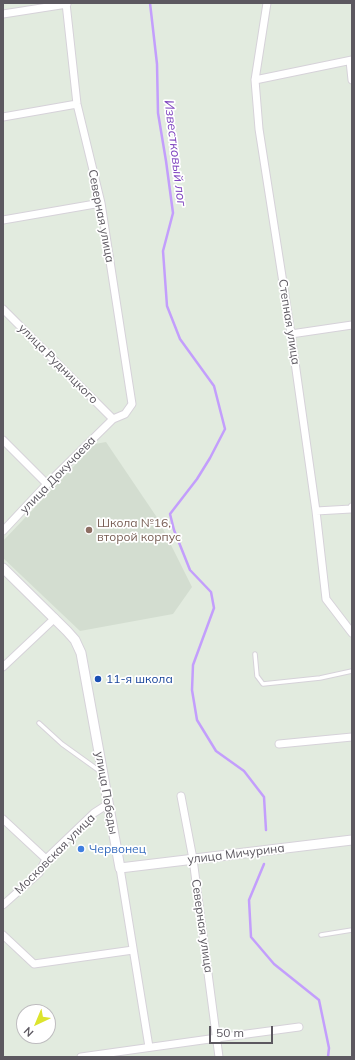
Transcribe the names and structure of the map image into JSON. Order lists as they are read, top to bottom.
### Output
{
  "streets": {
    "street": [
      "Северная улица",
      "Степная улица",
      "улица Рудницкого",
      "улица Докучаева",
      "улица Победы",
      "Московская улица",
      "улица Мичурина"
    ]
  },
  "crossings": [
    ["Северная улица", "улица Рудницкого"],
    ["Северная улица", "улица Докучаева"],
    ["Северная улица", "улица Мичурина"],
    ["улица Рудницкого", "улица Докучаева"],
    ["улица Победы", "Московская улица"],
    ["улица Победы", "улица Мичурина"]
  ],
  "water": ["Известковый лог"],
  "places": ["Школа №16, второй корпус", "11-я школа", "Червонец"],
  "scale_bar": "50 m",
  "north": "bottom left"
}
